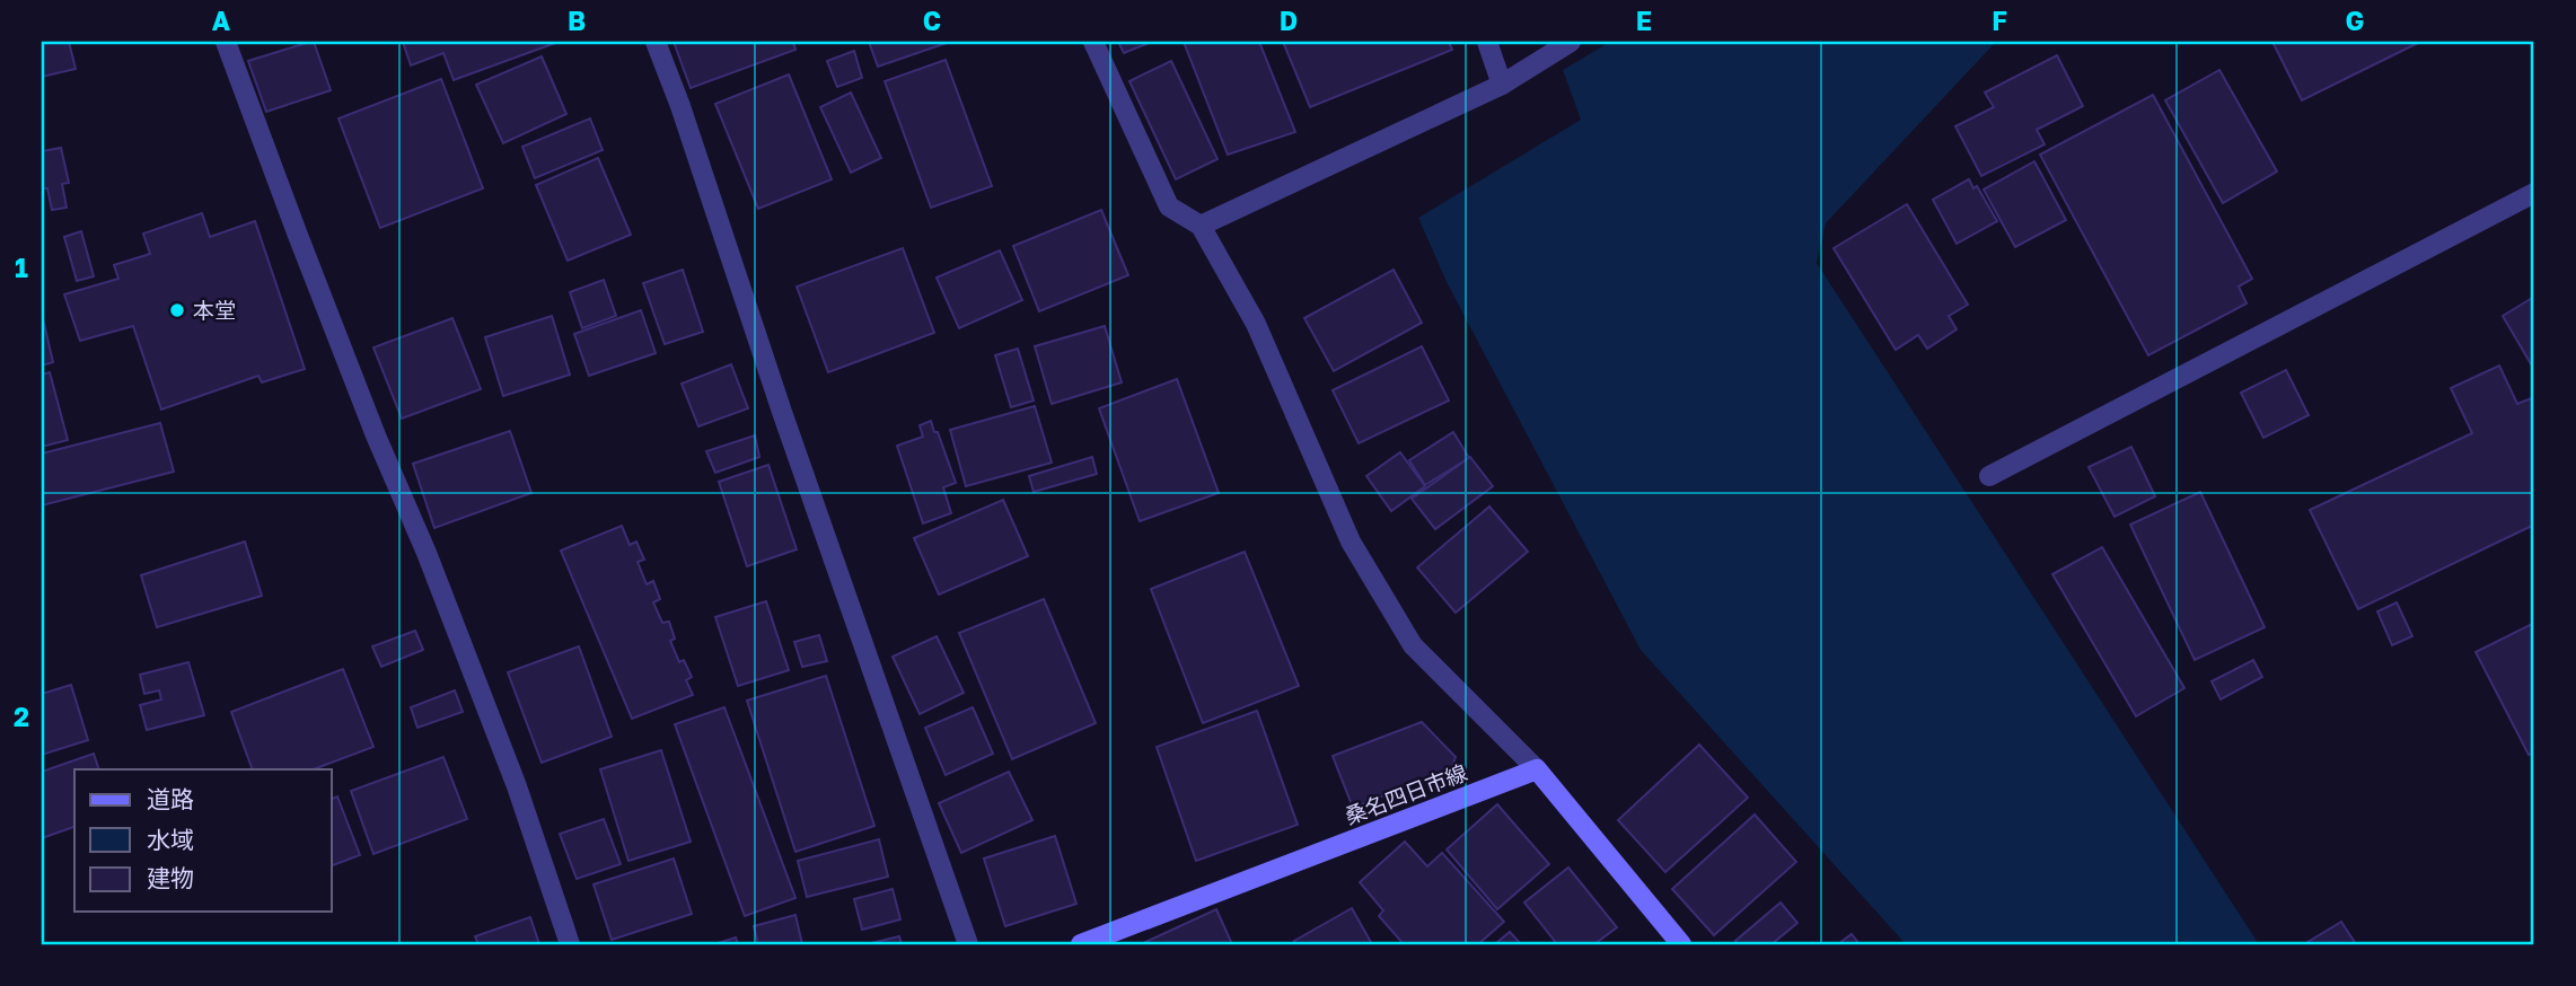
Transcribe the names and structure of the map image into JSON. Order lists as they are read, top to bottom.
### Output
{
  "streets": {
    "main road": ["桑名四日市線"]
  },
  "places": ["本堂"],
  "legend": ["道路", "水域", "建物"],
  "grid": {
    "columns": [
      "A",
      "B",
      "C",
      "D",
      "E",
      "F",
      "G"
    ],
    "rows": ["1", "2"]
  }
}
